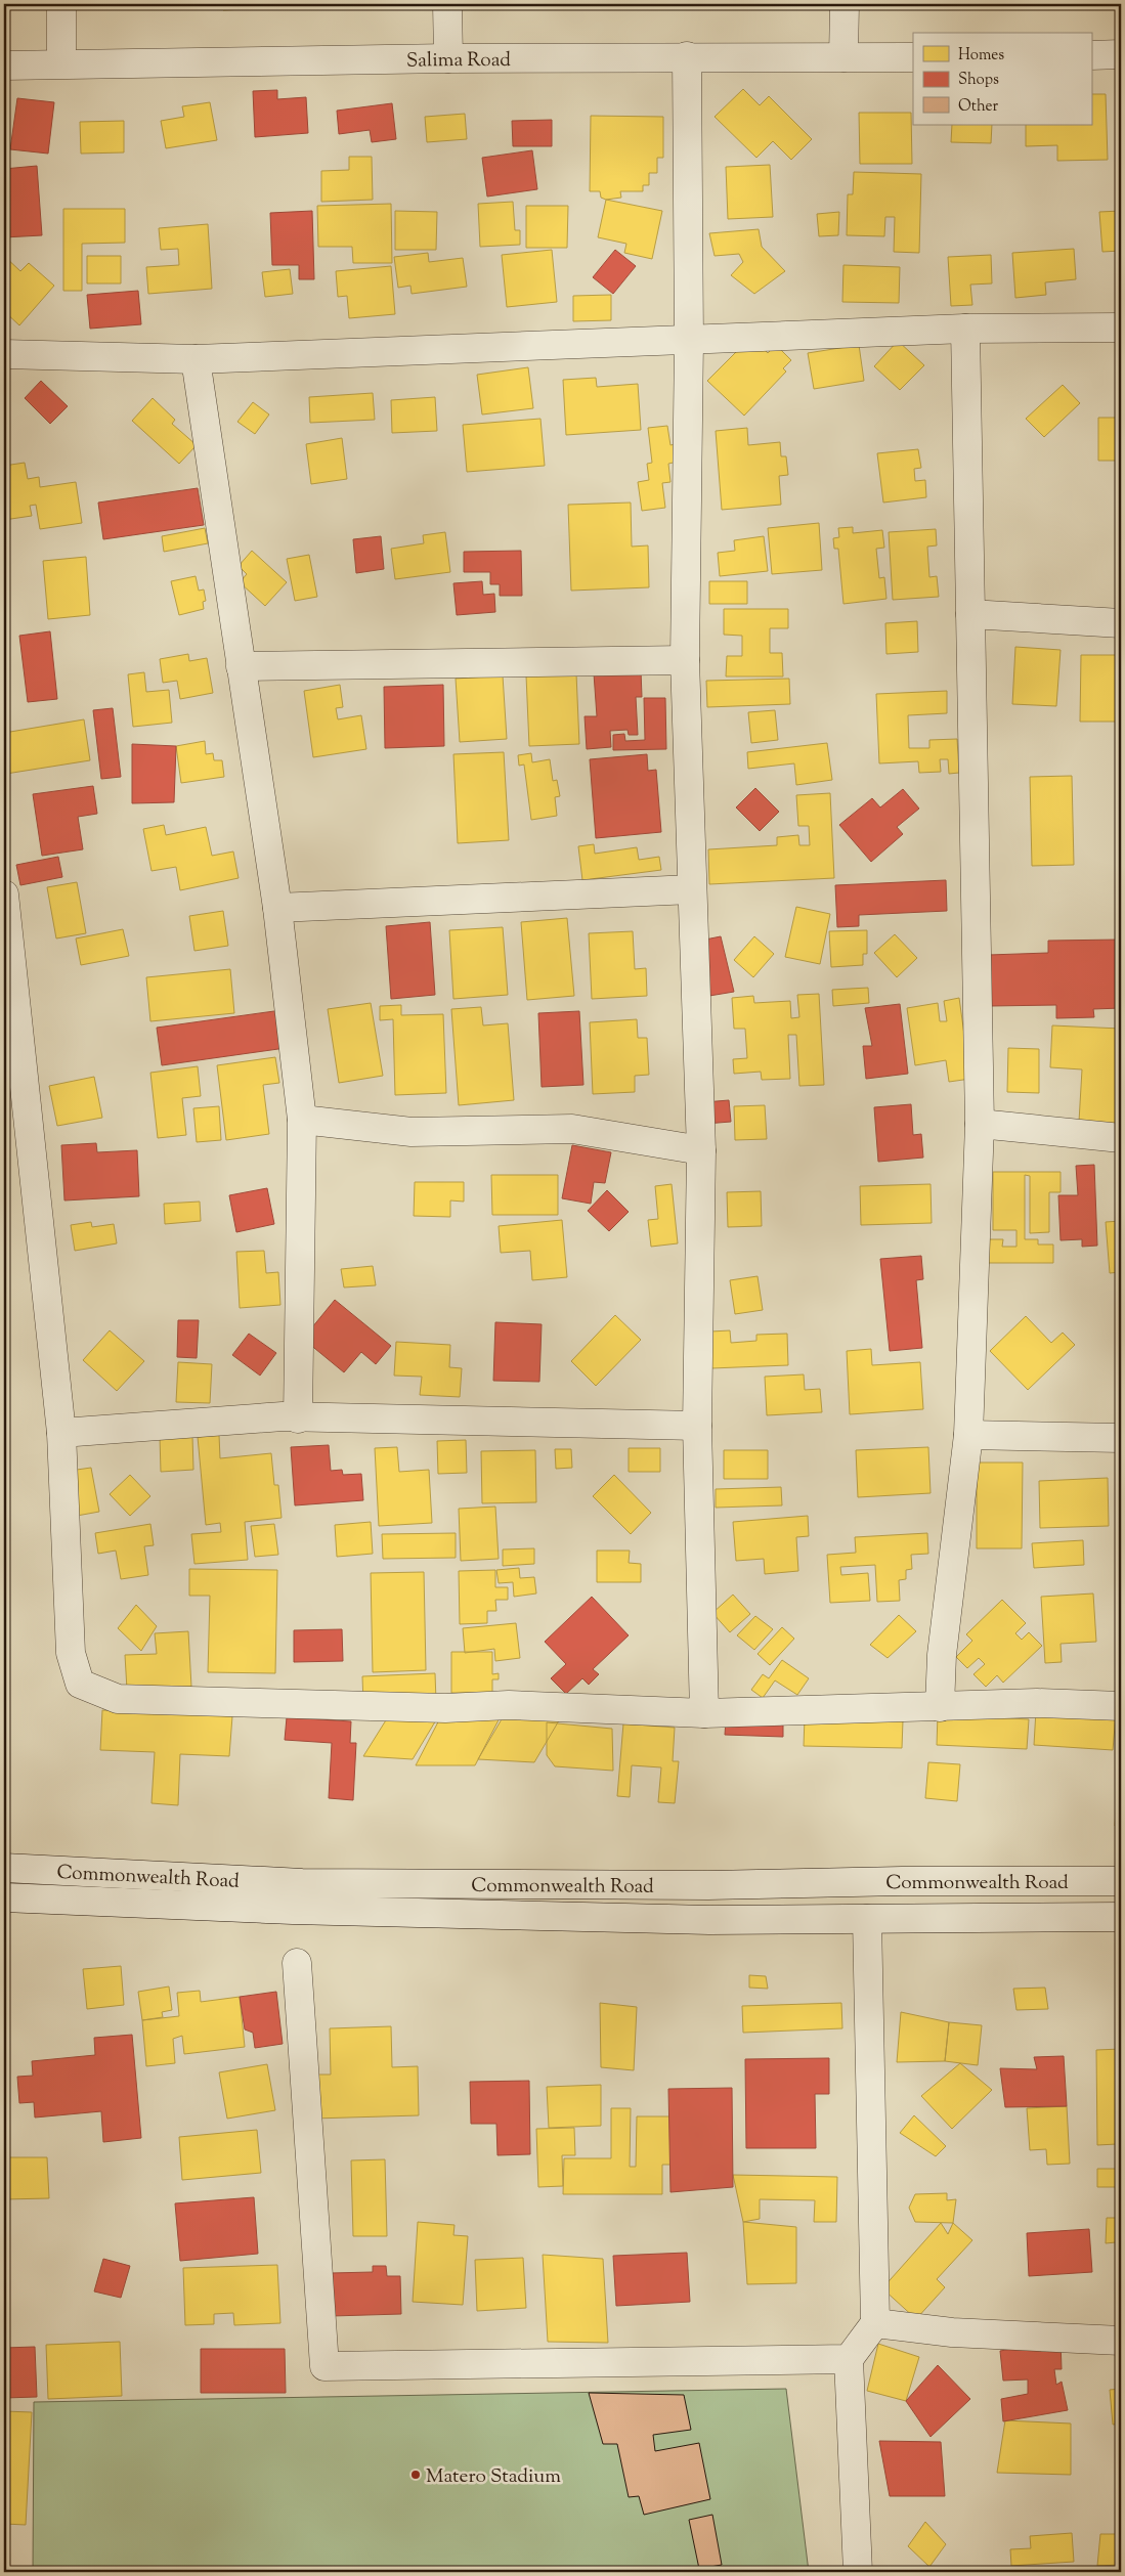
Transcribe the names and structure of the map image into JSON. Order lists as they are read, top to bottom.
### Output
{
  "streets": {
    "street": ["Salima Road", "Commonwealth Road"]
  },
  "places": ["Matero Stadium"],
  "legend": ["Homes", "Shops", "Other"]
}
